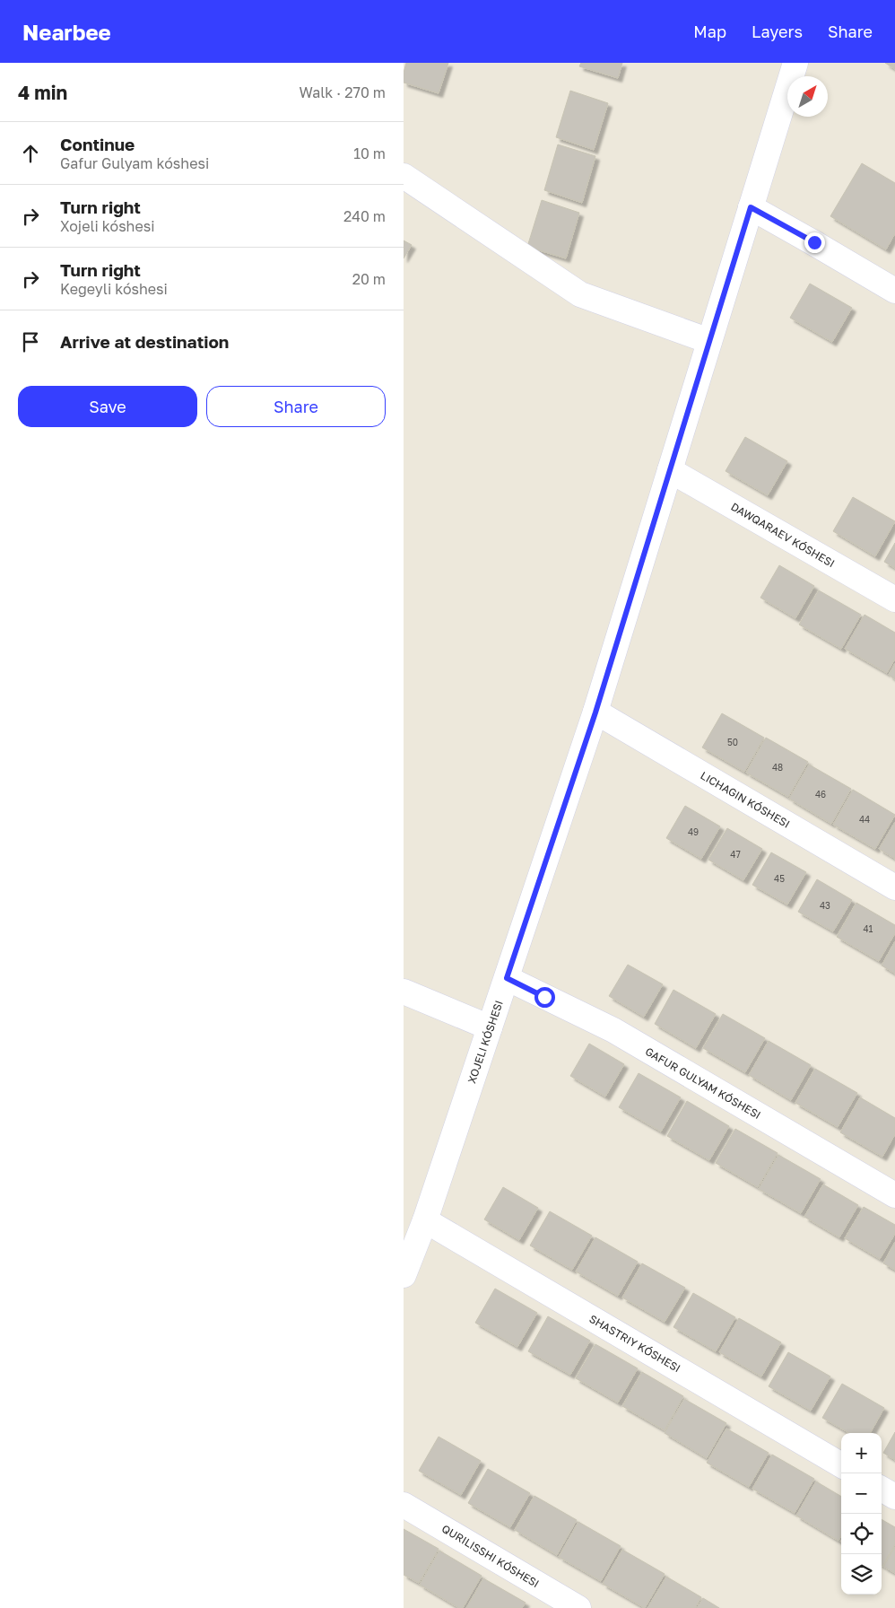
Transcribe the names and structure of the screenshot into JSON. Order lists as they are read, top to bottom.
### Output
{
  "streets": {
    "street": [
      "DAWQARAEV KÓSHESI",
      "LICHAGIN KÓSHESI",
      "XOJELI KÓSHESI",
      "GAFUR GULYAM KÓSHESI",
      "SHASTRIY KÓSHESI"
    ]
  },
  "crossings": [
    ["DAWQARAEV KÓSHESI", "XOJELI KÓSHESI"],
    ["LICHAGIN KÓSHESI", "XOJELI KÓSHESI"],
    ["XOJELI KÓSHESI", "GAFUR GULYAM KÓSHESI"],
    ["XOJELI KÓSHESI", "SHASTRIY KÓSHESI"]
  ],
  "house_numbers": [
    "50",
    "48",
    "46",
    "44",
    "49",
    "47",
    "45",
    "43",
    "41"
  ],
  "north": "top right",
  "page": {
    "header": "Nearbee",
    "nav": ["Map", "Layers", "Share"],
    "heading": ["4 min", "Walk · 270 m"],
    "list": [
      ["Continue", "Gafur Gulyam kóshesi", "10 m"],
      ["Turn right", "Xojeli kóshesi", "240 m"],
      ["Turn right", "Kegeyli kóshesi", "20 m"],
      "Arrive at destination"
    ],
    "buttons": ["Save", "Share"],
    "map_buttons": ["+", "−"]
  }
}
